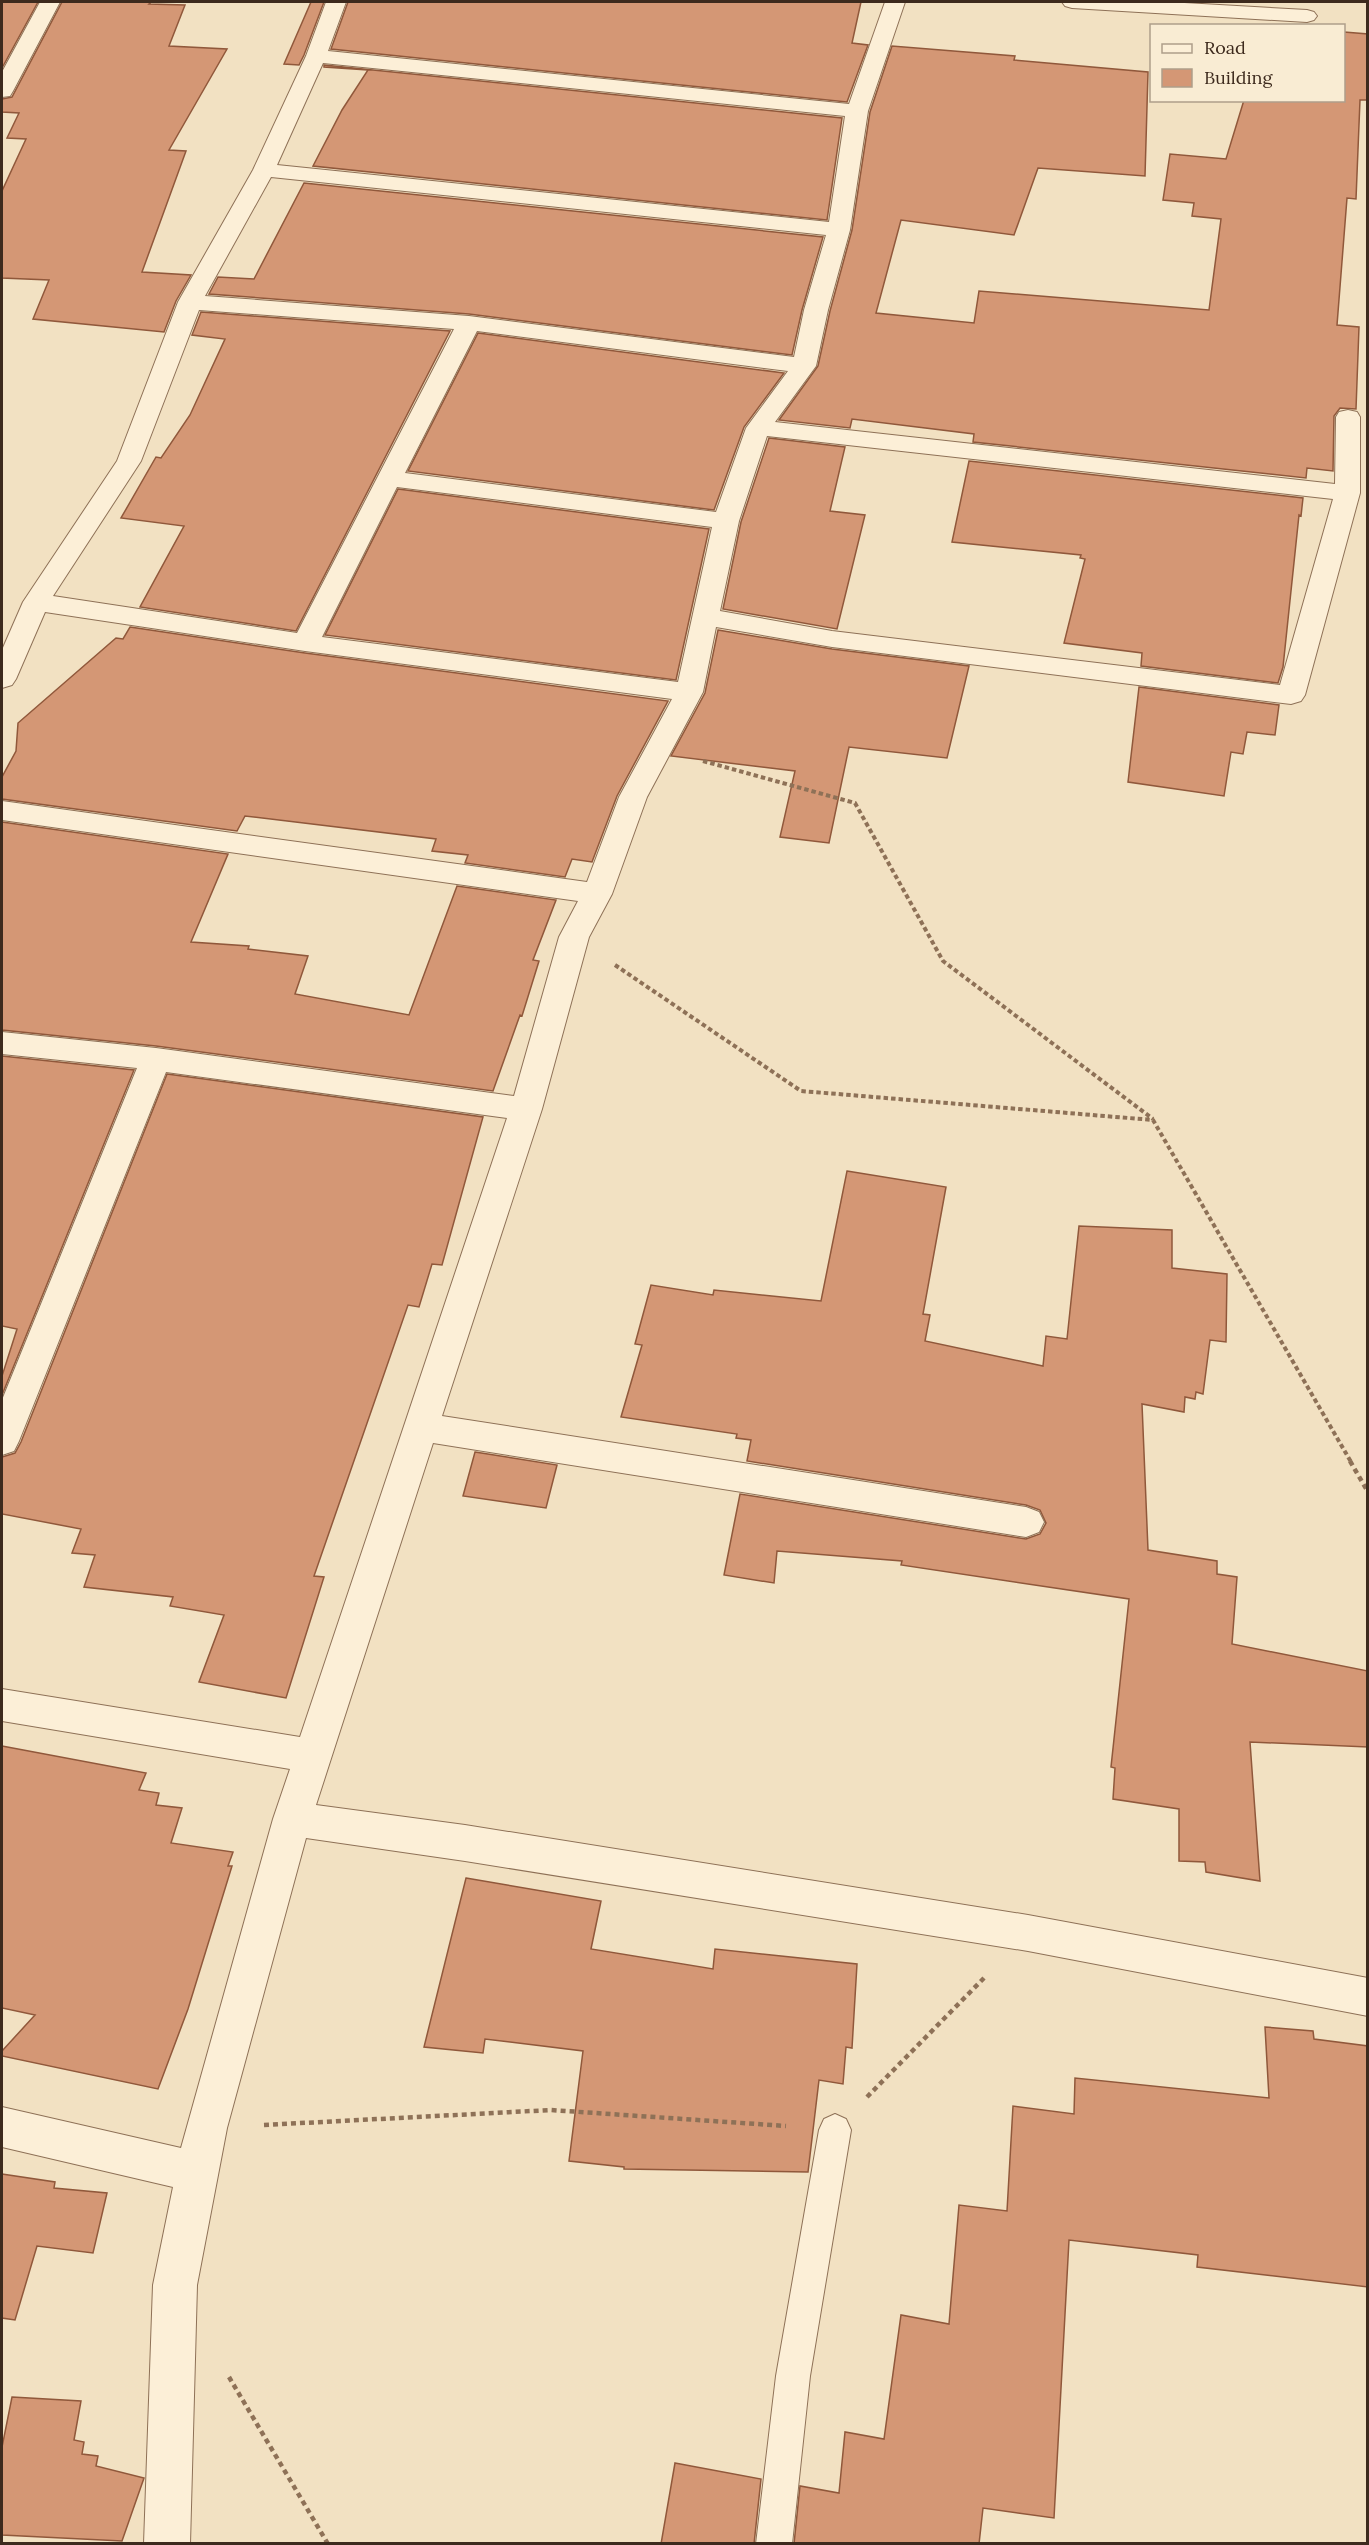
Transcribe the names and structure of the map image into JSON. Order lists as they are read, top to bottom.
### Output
{
  "legend": ["Road", "Building"]
}
